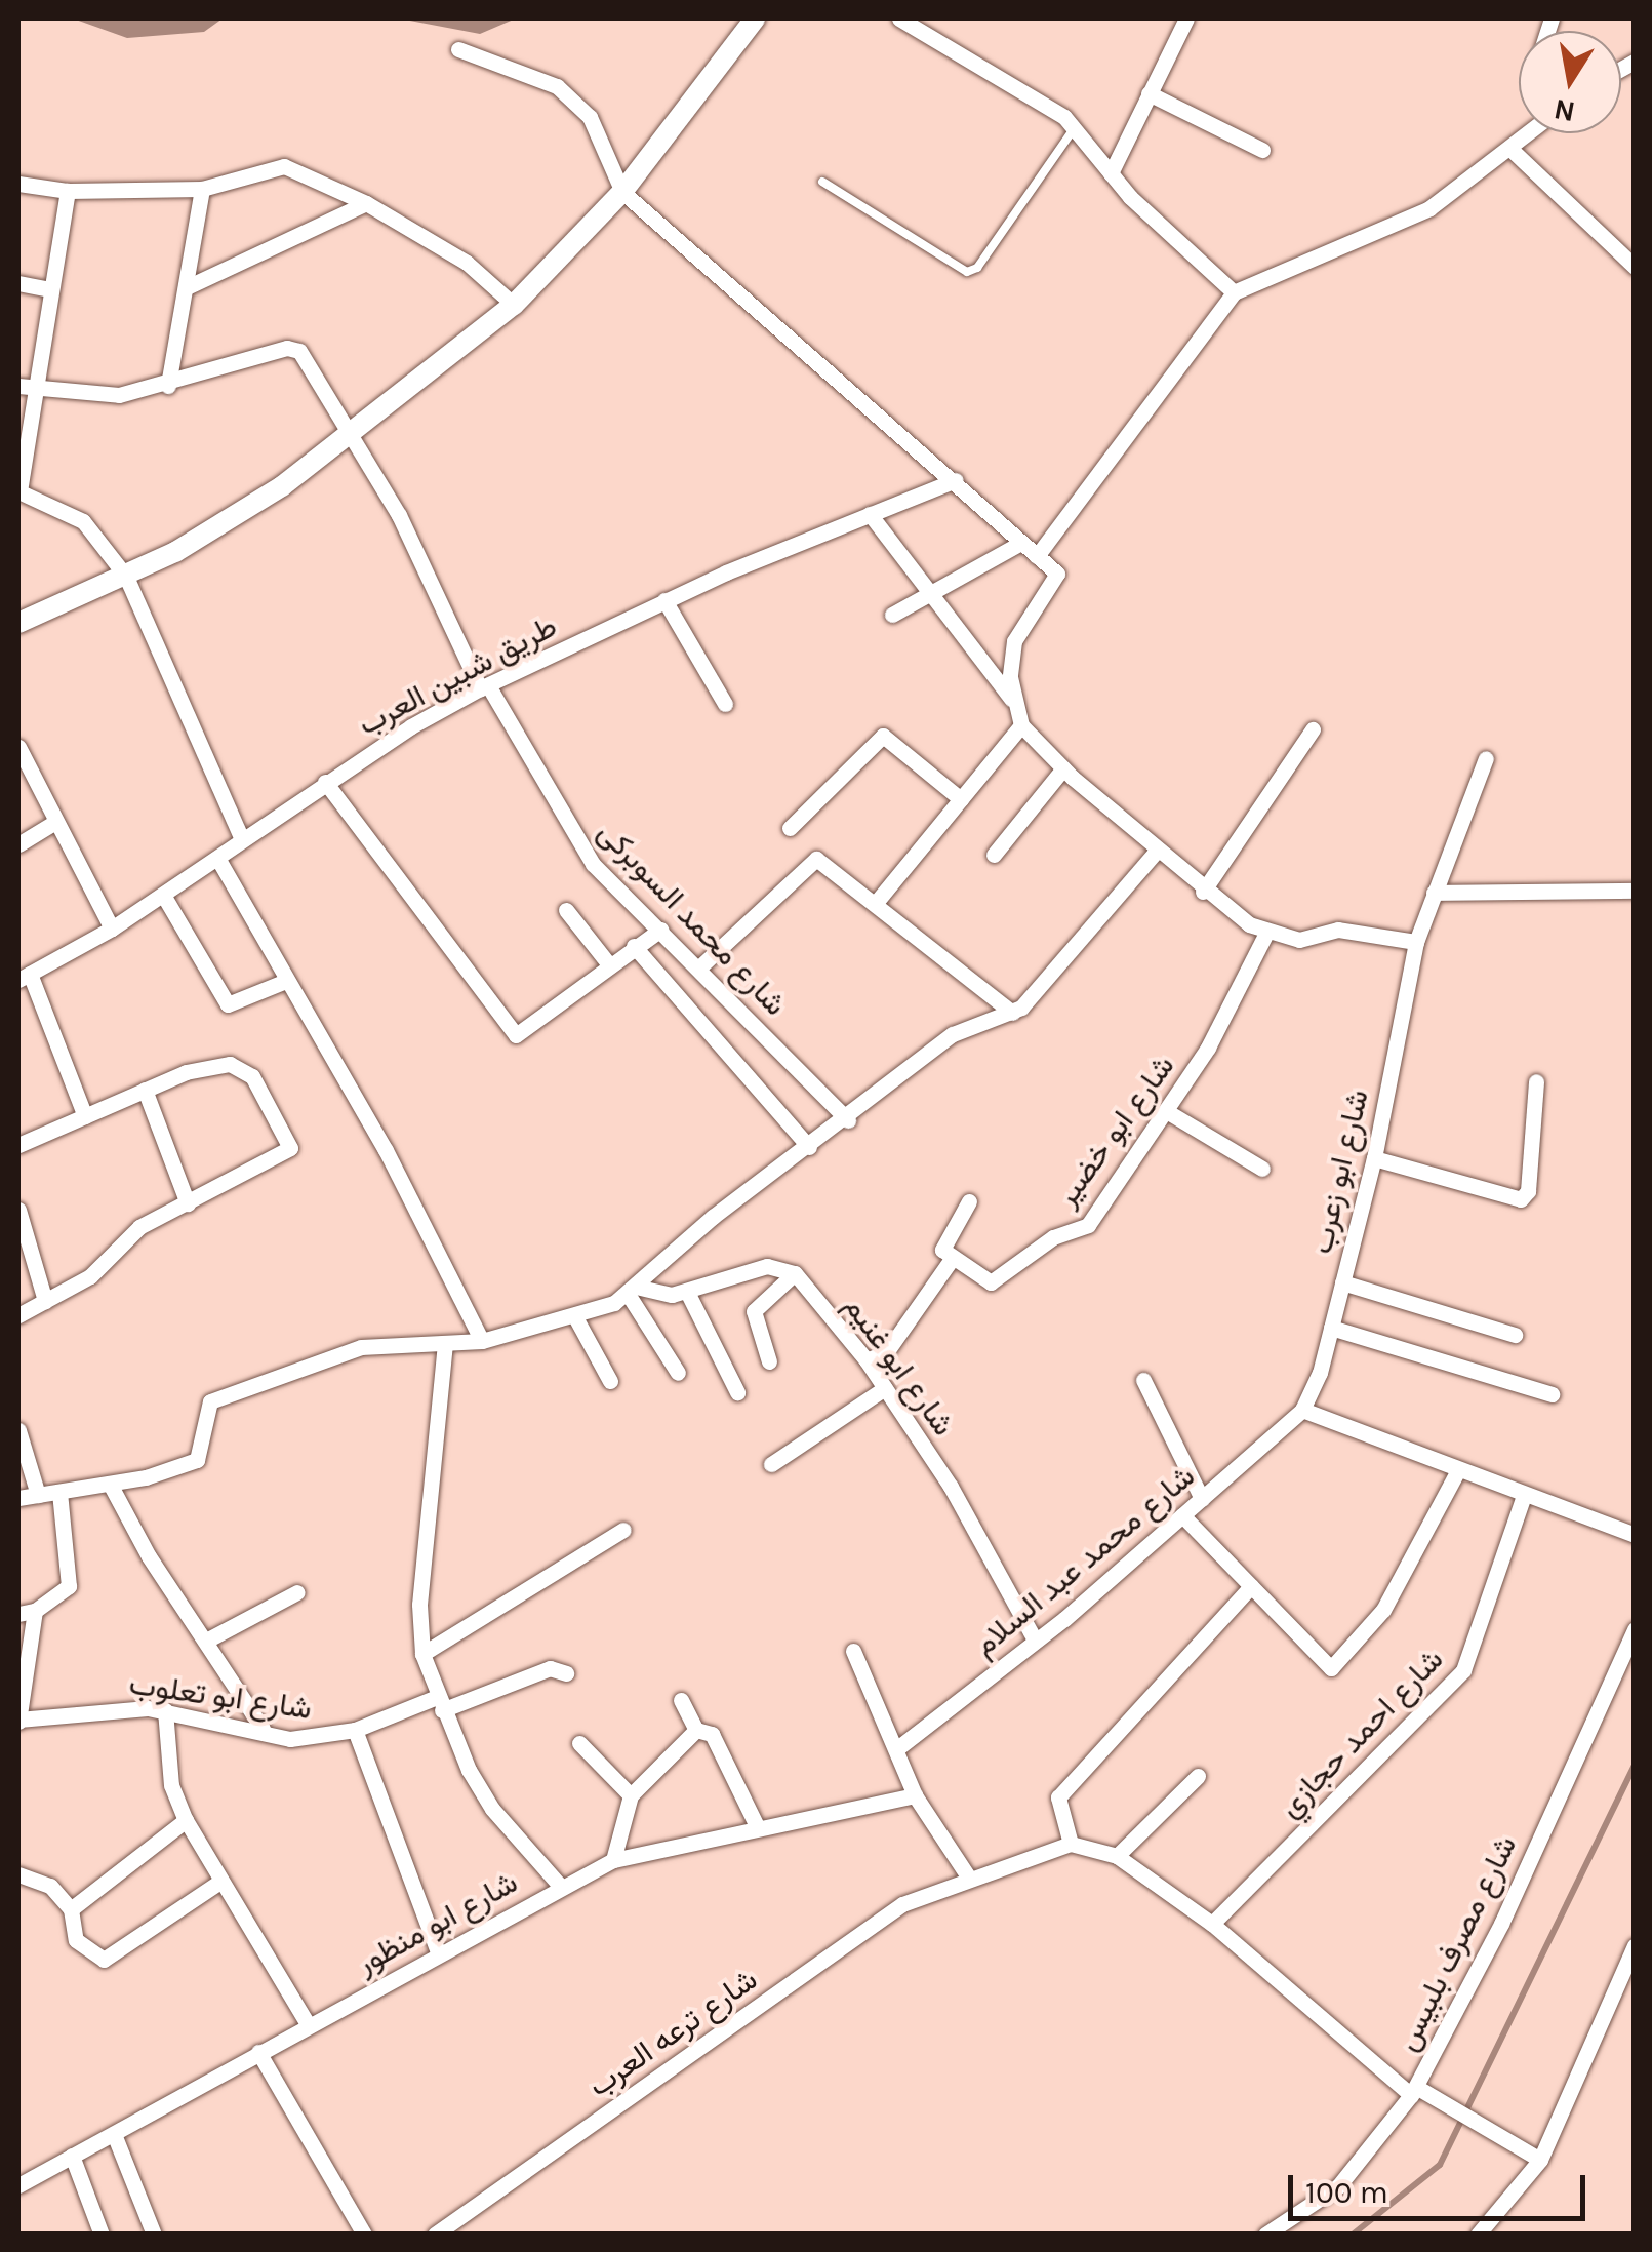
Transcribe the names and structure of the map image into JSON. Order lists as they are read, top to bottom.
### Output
{
  "streets": {
    "street": [
      "طريق شبين العرب",
      "شارع محمد السوبركى",
      "شارع ابو خضير",
      "شارع ابو زعرب",
      "شارع ابو غنيم",
      "شارع محمد عبد السلام",
      "شارع ابو تعلوب",
      "شارع احمد حجازي",
      "شارع ابو منظور",
      "شارع مصرف بلبيس",
      "شارع ترعه العرب"
    ]
  },
  "crossings": [
    ["طريق شبين العرب", "شارع محمد السوبركى"],
    ["شارع ابو زعرب", "شارع محمد عبد السلام"],
    ["شارع ابو غنيم", "شارع محمد عبد السلام"]
  ],
  "scale_bar": "100 m",
  "north": "bottom"
}
